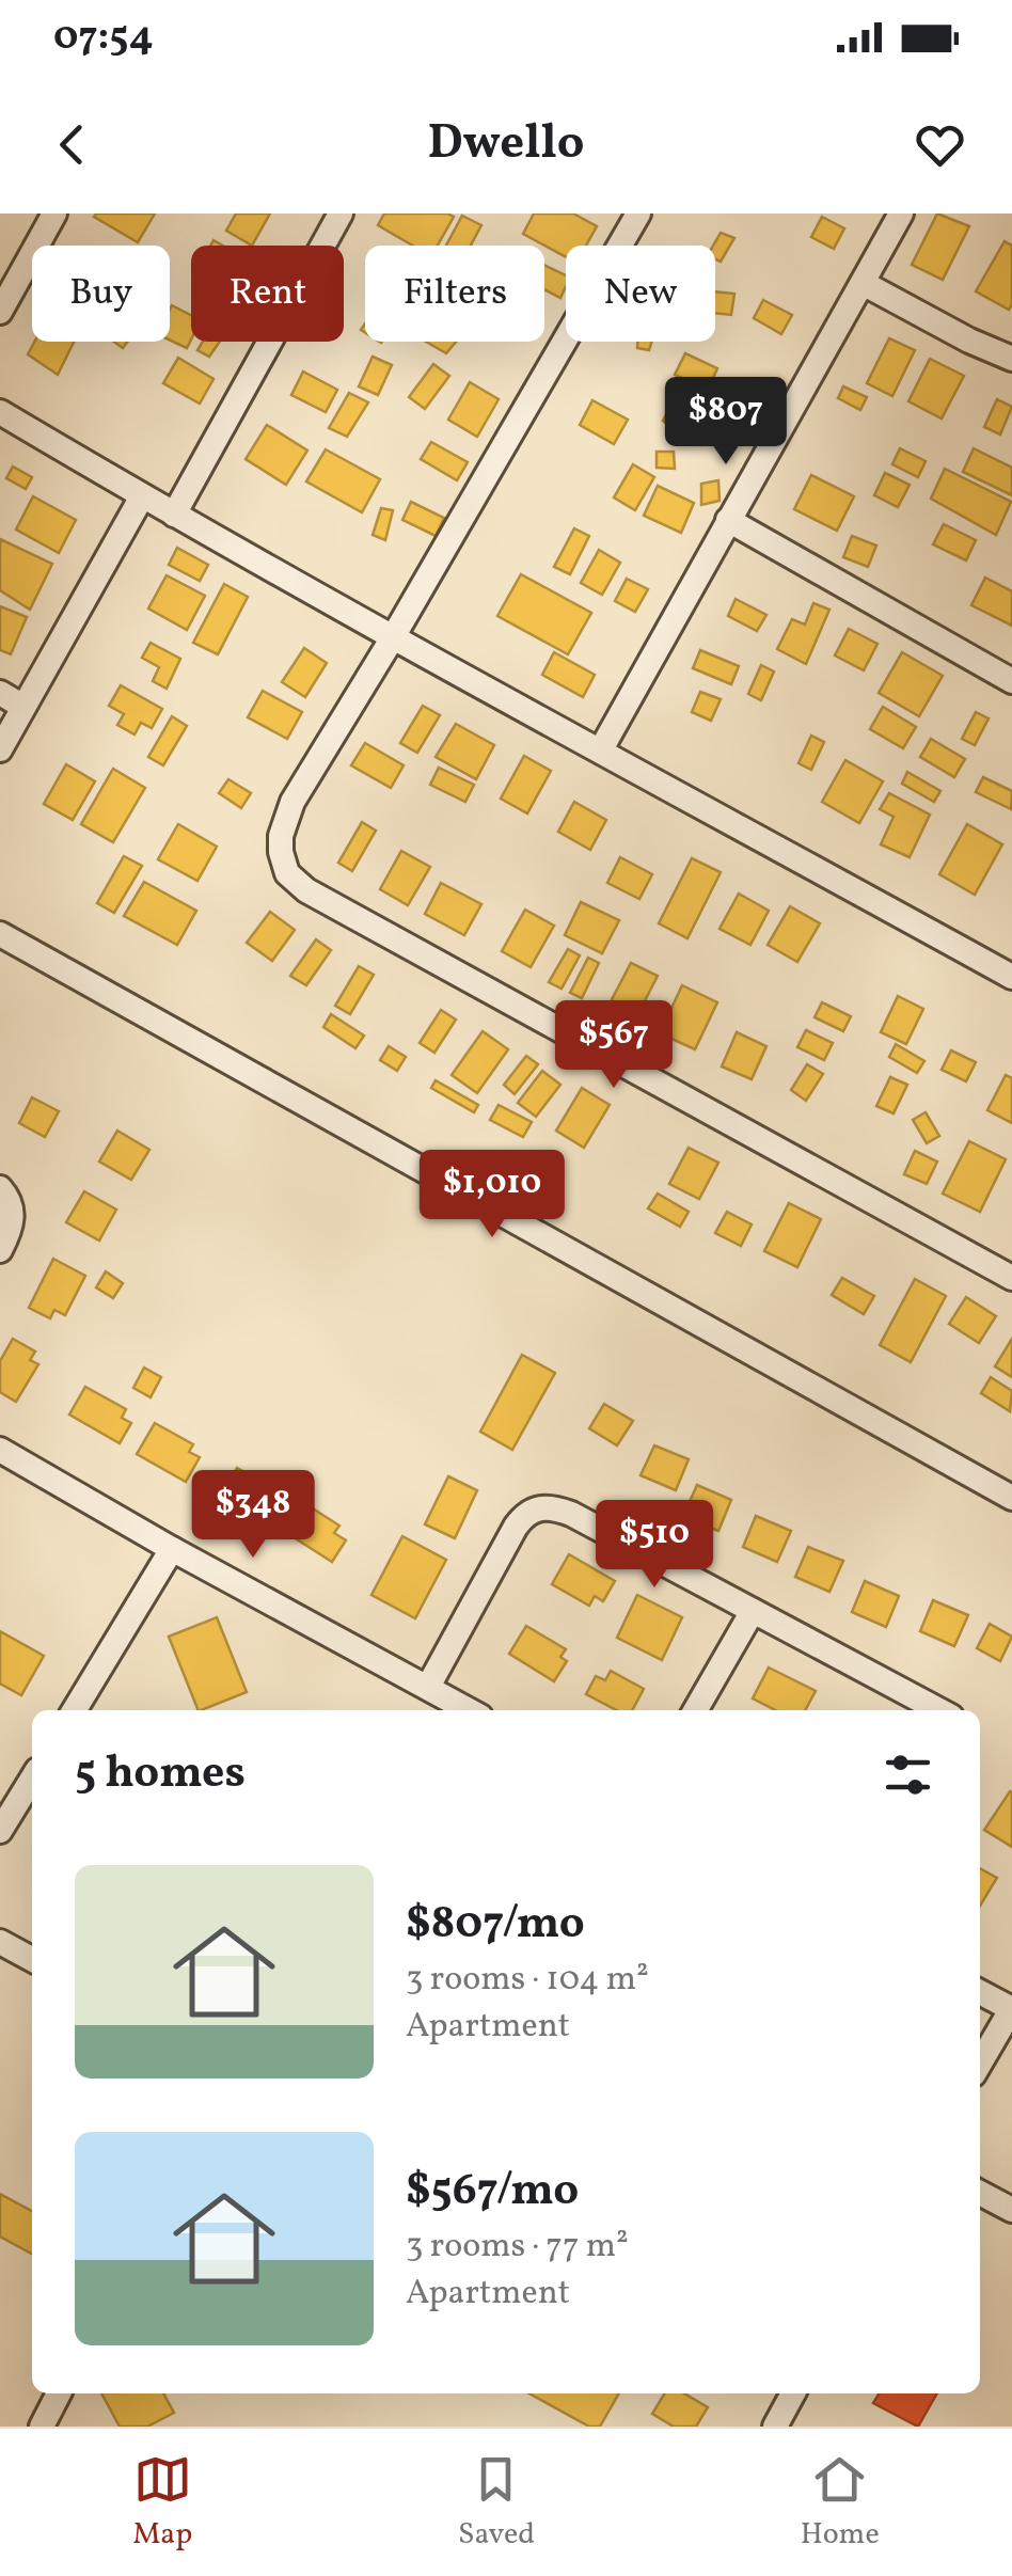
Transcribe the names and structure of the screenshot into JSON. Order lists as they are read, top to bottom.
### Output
{
  "page": {
    "status": "07:54",
    "header": "Dwello",
    "chip": [
      "Buy",
      "Rent",
      "Filters",
      "New"
    ],
    "price": [
      "$807",
      "$567",
      "$1,010",
      "$348",
      "$510"
    ],
    "heading": "5 homes",
    "list": [
      {
        "name": "$807/mo",
        "note": "3 rooms · 104 m² · Apartment"
      },
      {
        "name": "$567/mo",
        "note": "3 rooms · 77 m² · Apartment"
      }
    ],
    "tabs": ["Map", "Saved", "Home"]
  }
}
